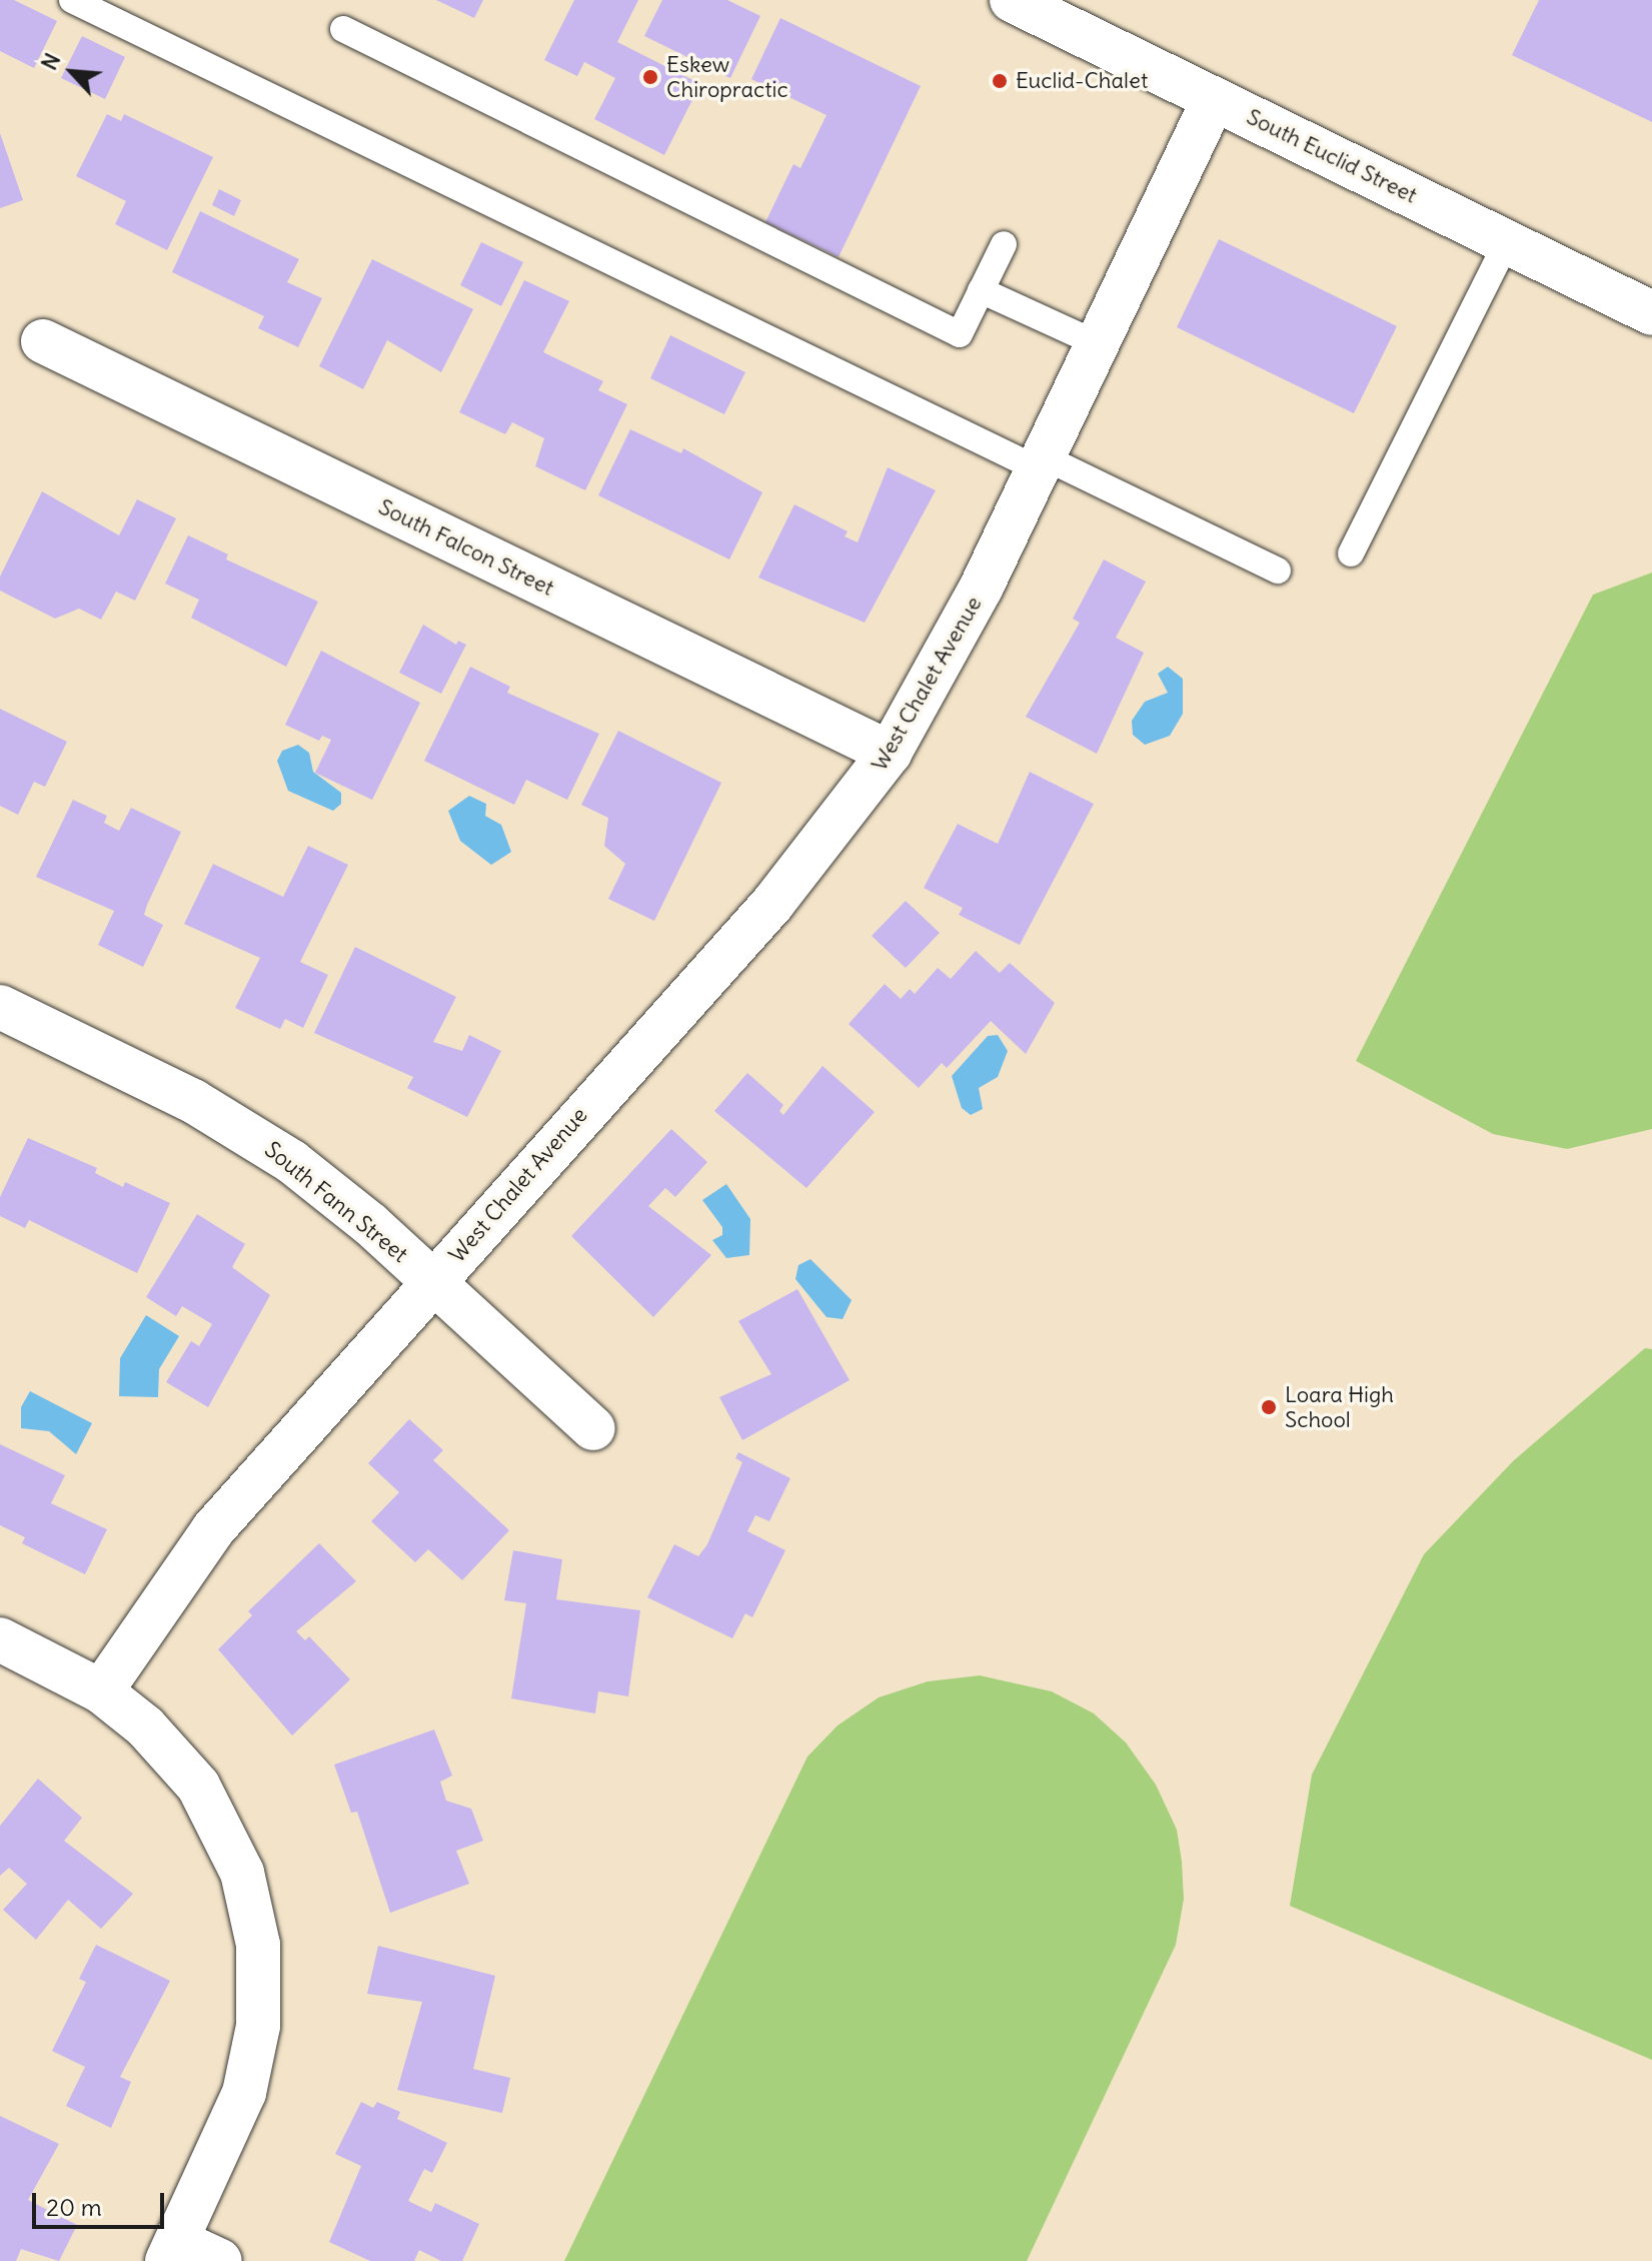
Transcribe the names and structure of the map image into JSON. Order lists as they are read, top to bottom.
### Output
{
  "streets": {
    "street": [
      "South Euclid Street",
      "South Falcon Street",
      "West Chalet Avenue",
      "South Fann Street"
    ]
  },
  "crossings": [
    ["South Euclid Street", "West Chalet Avenue"],
    ["South Falcon Street", "West Chalet Avenue"],
    ["West Chalet Avenue", "South Fann Street"]
  ],
  "places": ["Eskew Chiropractic", "Euclid-Chalet", "Loara High School"],
  "scale_bar": "20 m",
  "north": "top left"
}
